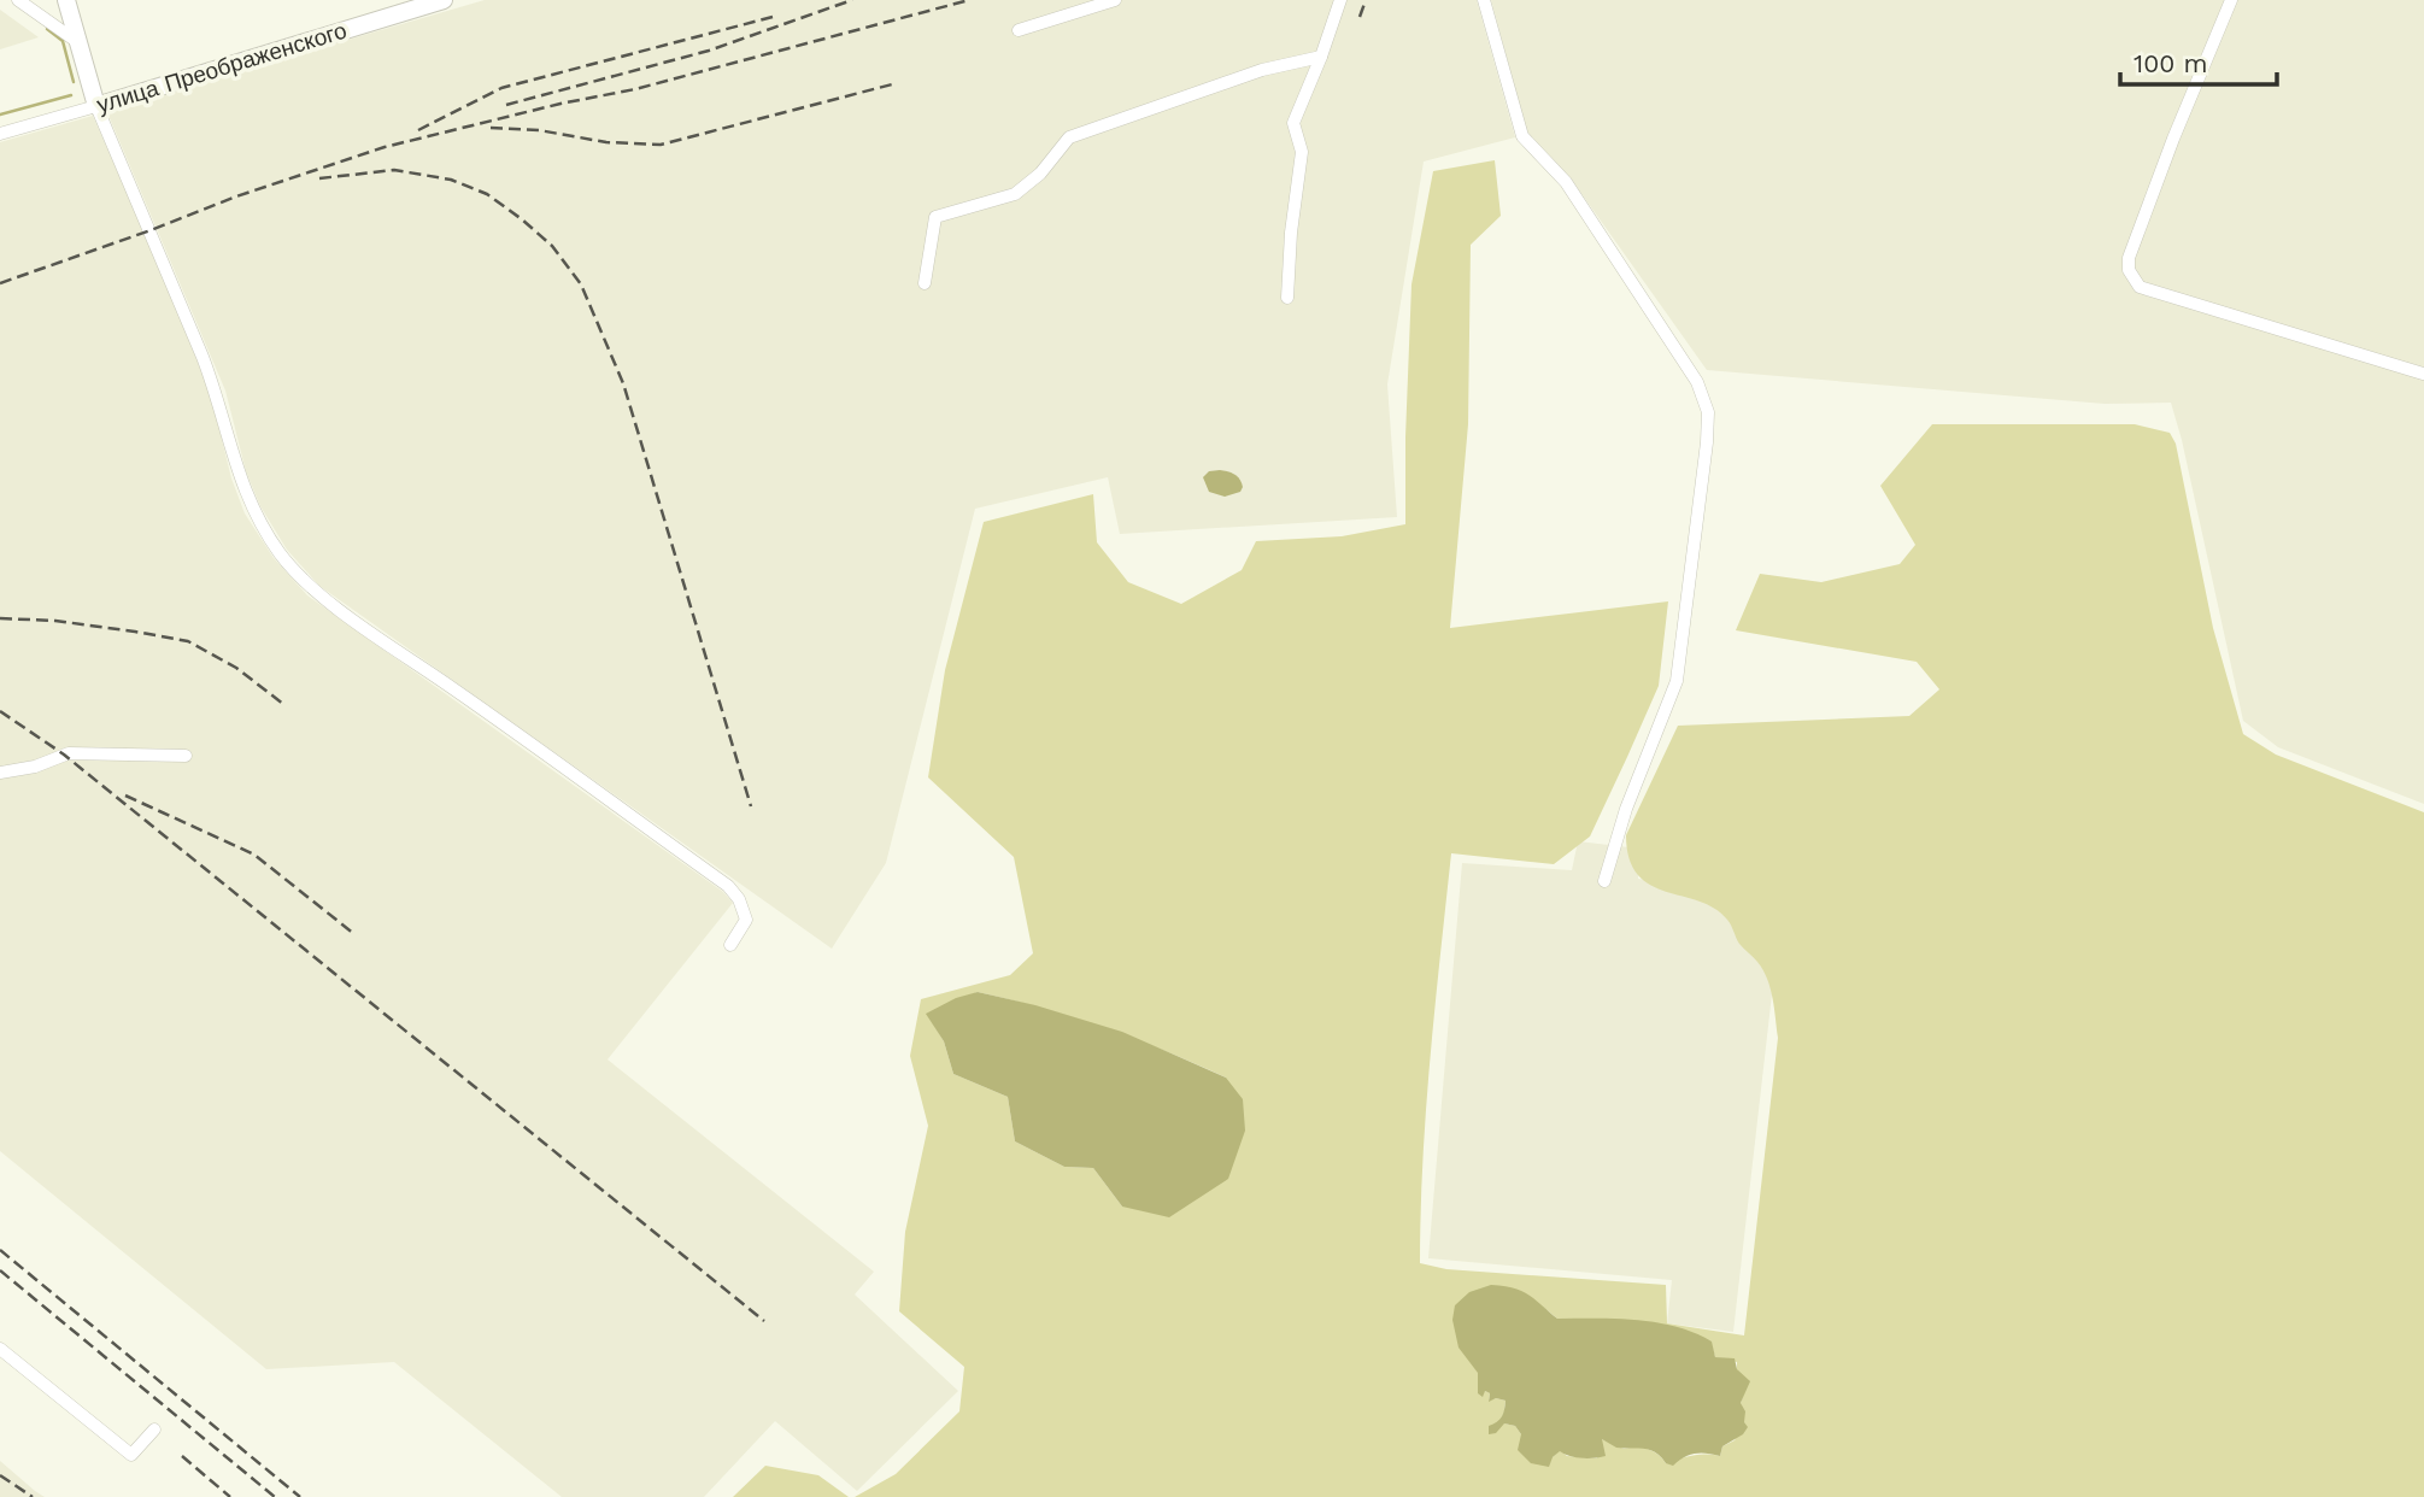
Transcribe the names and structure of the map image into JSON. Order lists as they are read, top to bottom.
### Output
{
  "streets": {
    "street": ["улица Преображенского"]
  },
  "scale_bar": "100 m"
}
